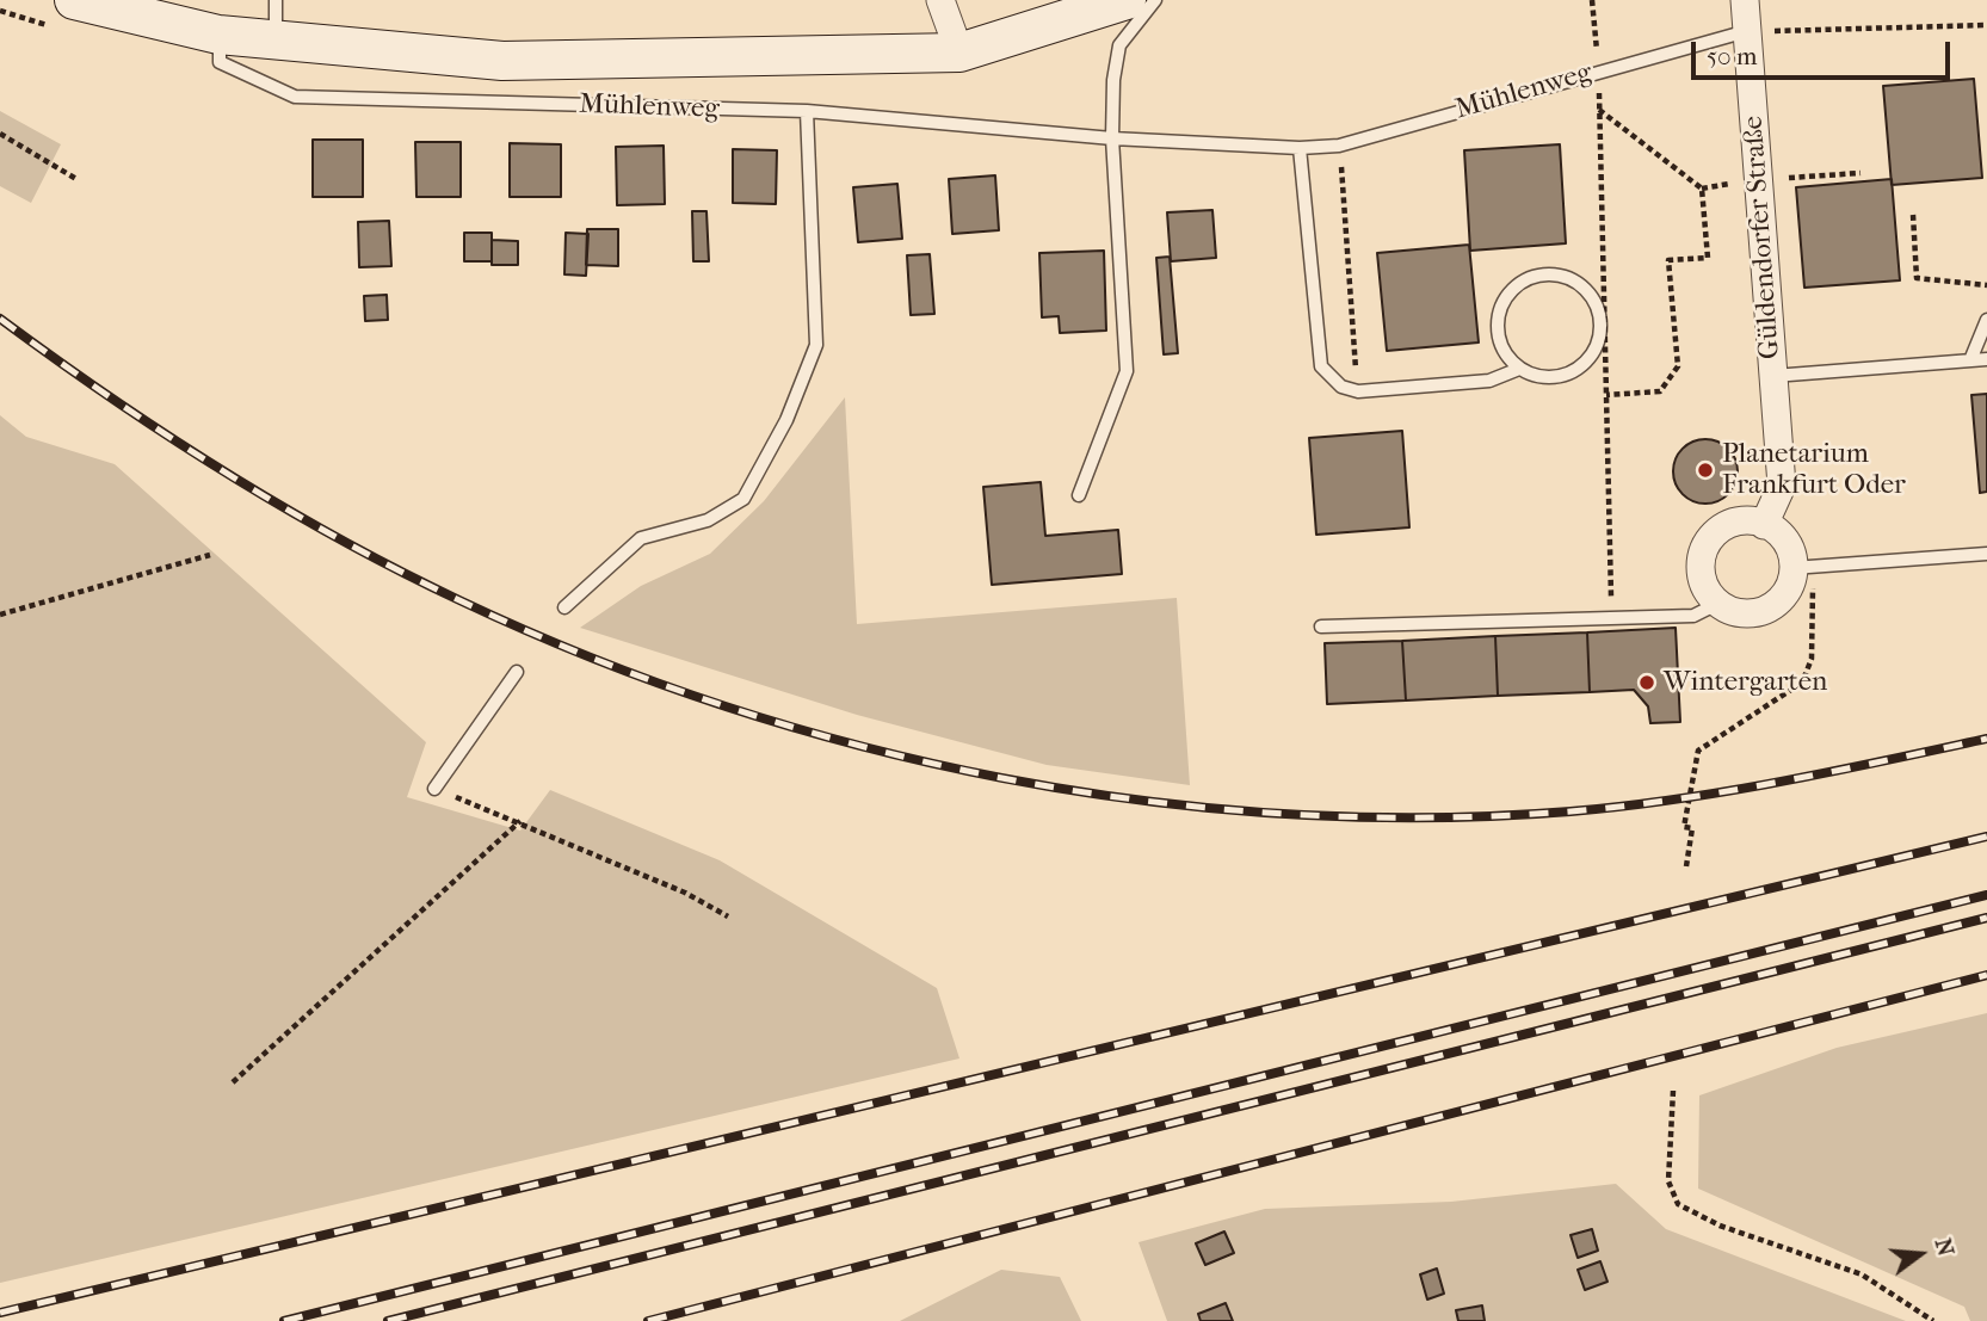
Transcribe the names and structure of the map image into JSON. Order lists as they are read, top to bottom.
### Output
{
  "streets": {
    "street": ["Mühlenweg", "Güldendorfer Straße"]
  },
  "crossings": [
    ["Mühlenweg", "Güldendorfer Straße"]
  ],
  "places": ["Planetarium Frankfurt Oder", "Wintergarten"],
  "scale_bar": "50 m",
  "north": "right"
}
